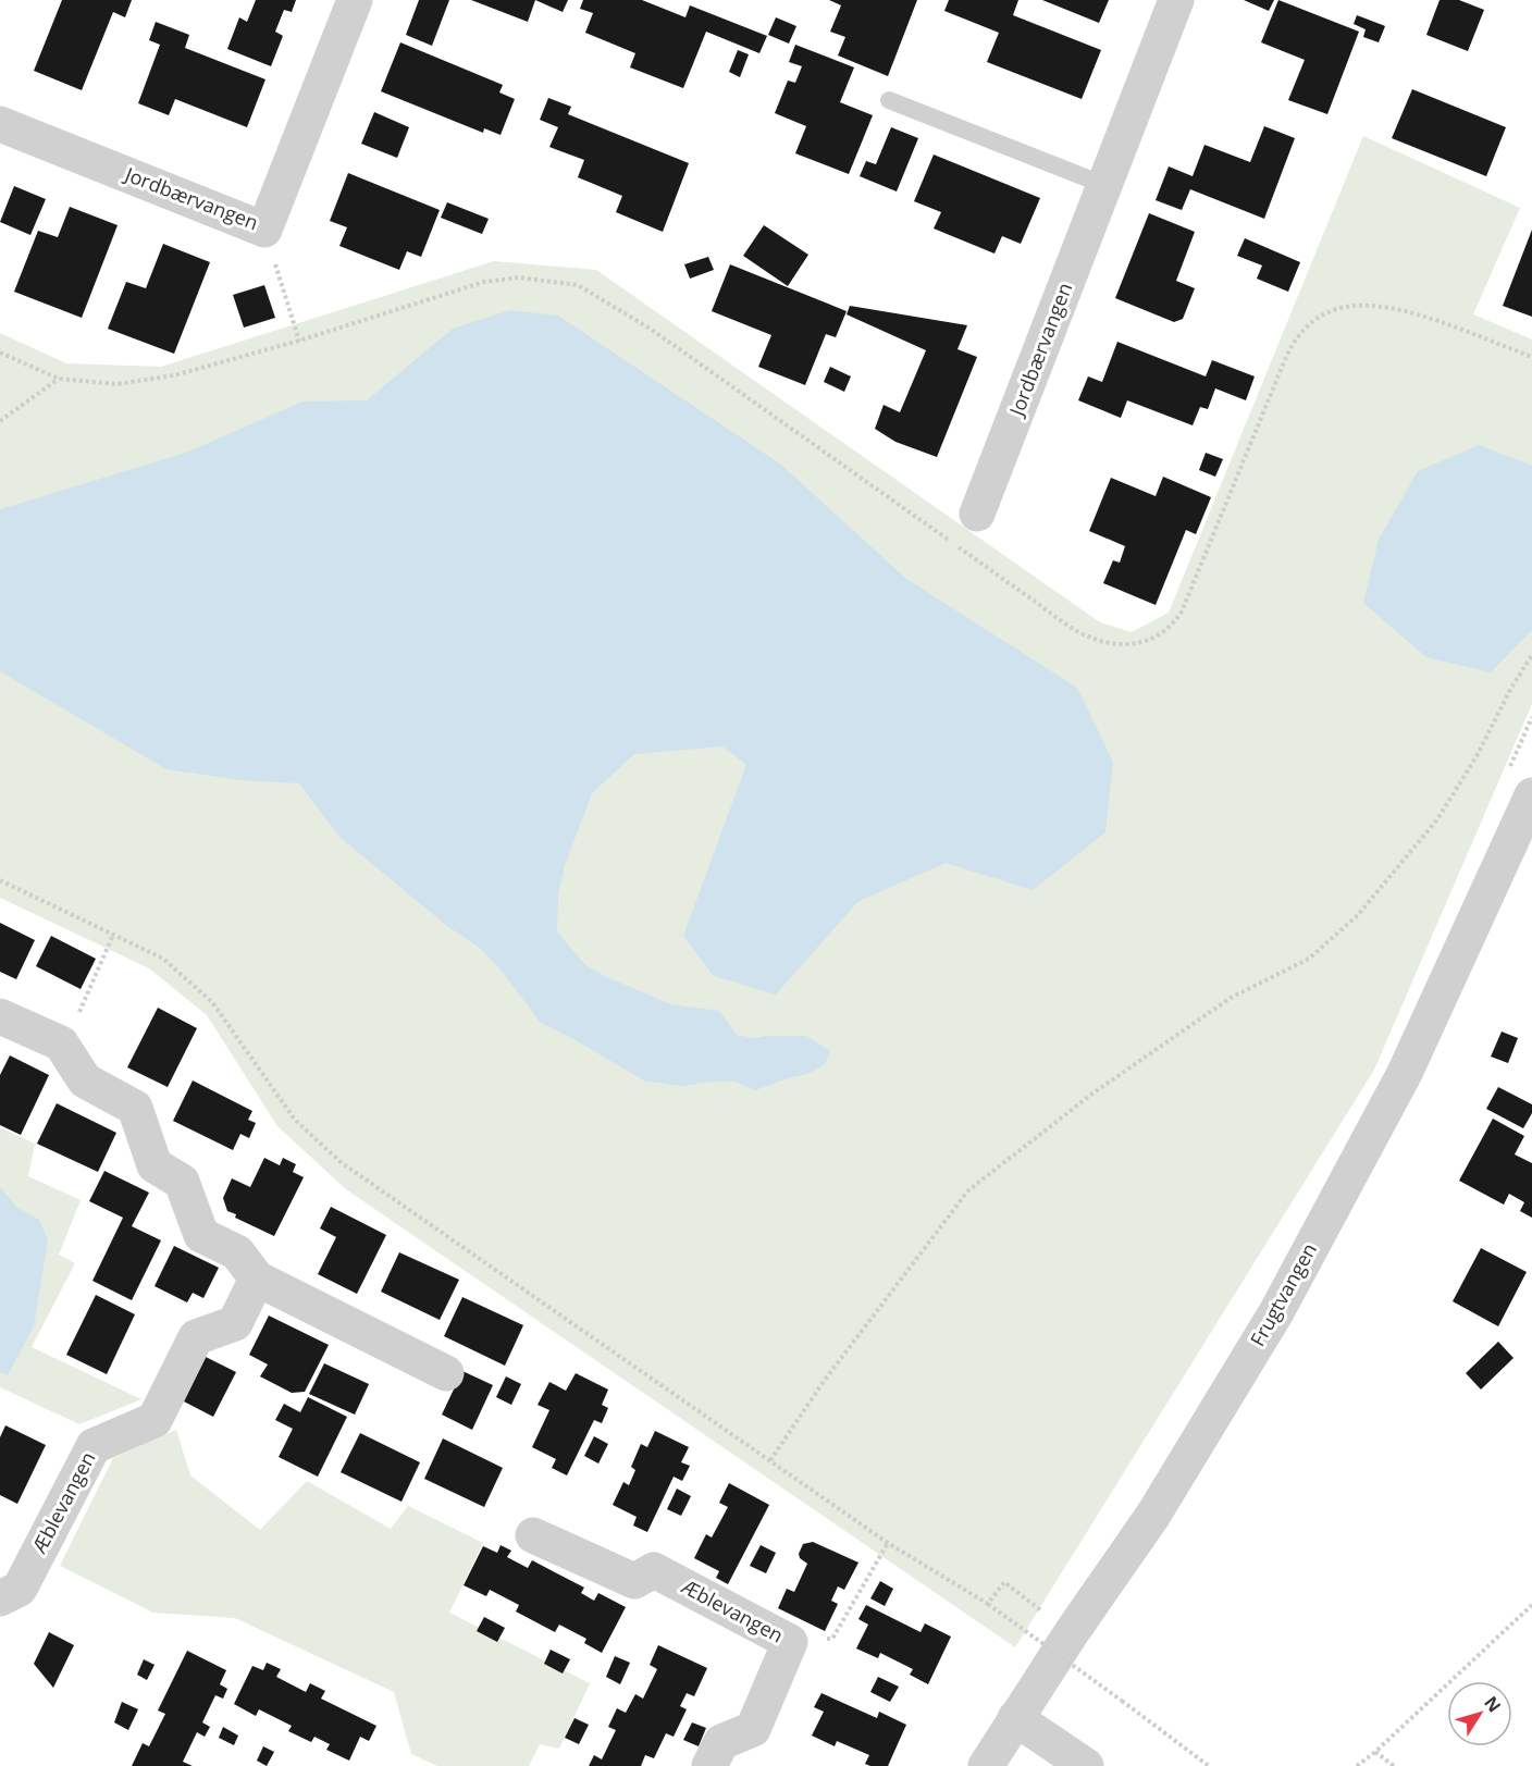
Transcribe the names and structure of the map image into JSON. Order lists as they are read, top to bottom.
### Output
{
  "streets": {
    "street": ["Jordbærvangen", "Frugtvangen", "Æblevangen"]
  },
  "north": "top right"
}
